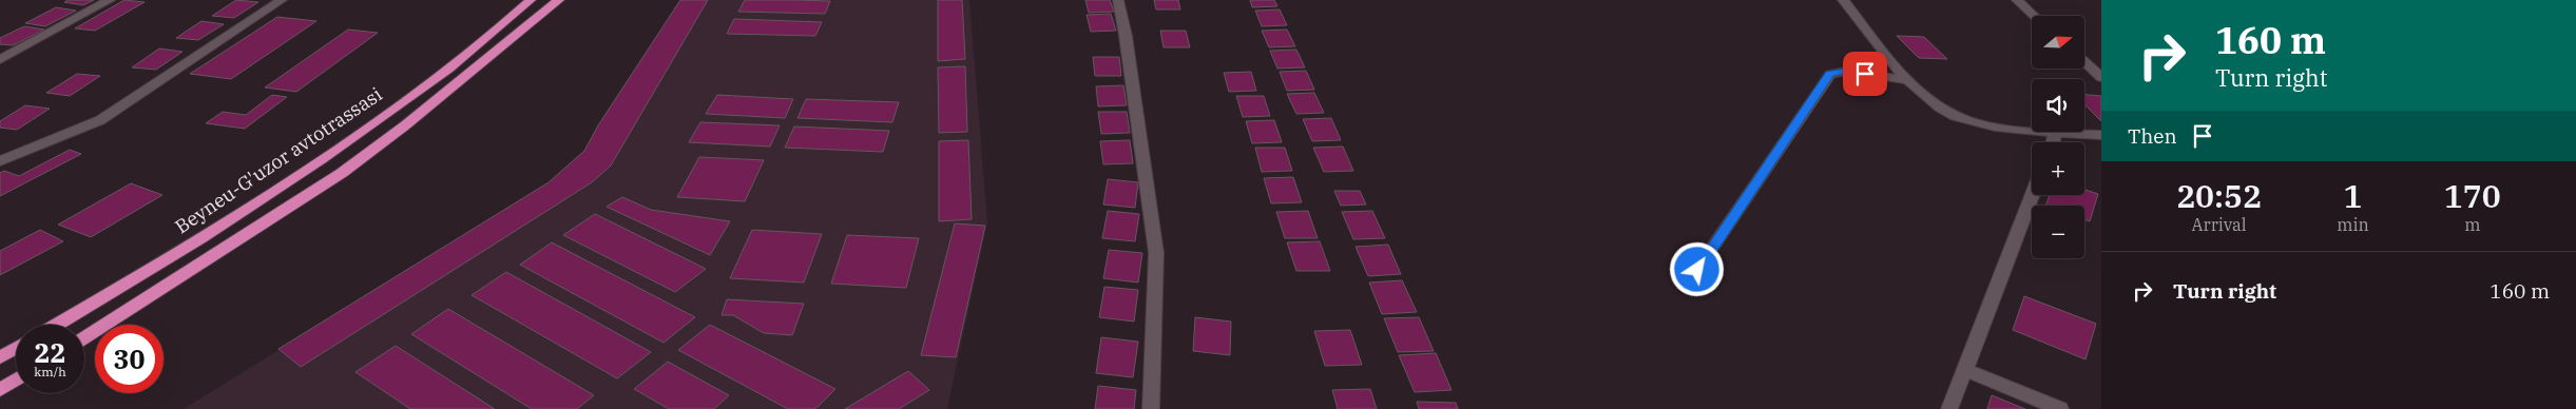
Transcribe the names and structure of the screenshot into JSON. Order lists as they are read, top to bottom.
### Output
{
  "streets": {
    "highway": ["Beyneu-G'uzor avtotrassasi"]
  },
  "north": "right",
  "page": {
    "turn": ["160 m", "Turn right"],
    "map_buttons": ["+", "−"],
    "then": "Then",
    "eta": [
      "20:52",
      "Arrival",
      "1",
      "min",
      "170",
      "m"
    ],
    "list": [
      {
        "name": "Turn right",
        "value": "160 m"
      }
    ],
    "speed": "22 km/h",
    "limit": "30"
  }
}
